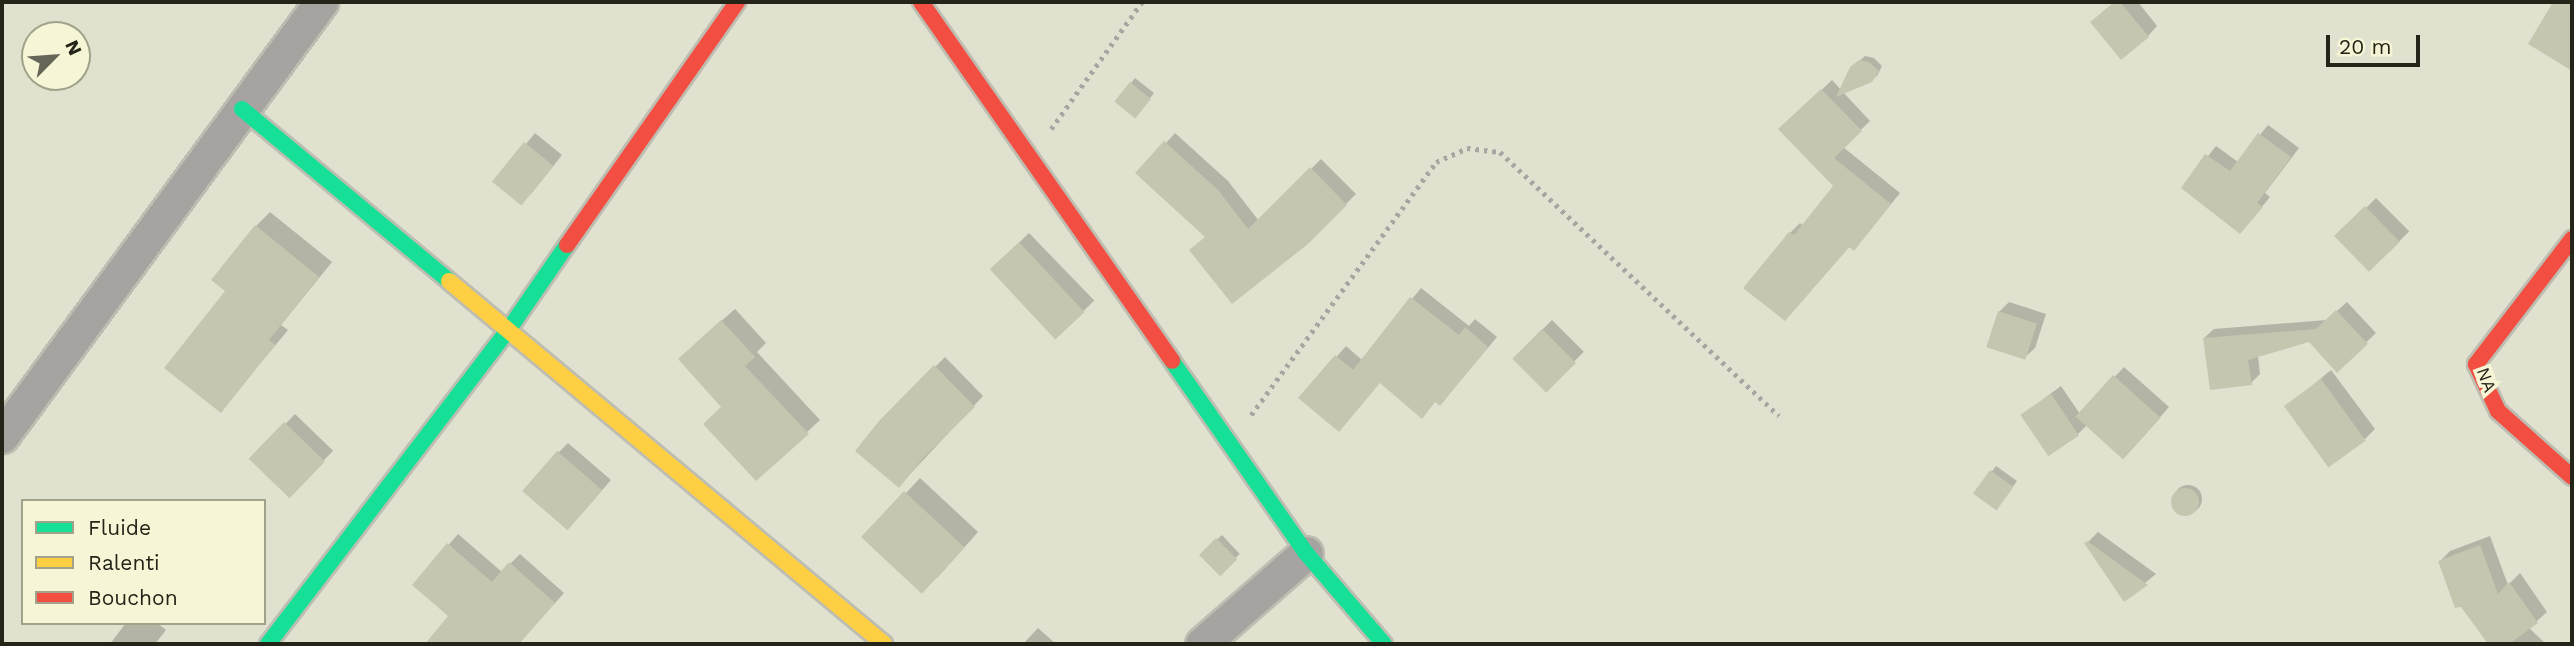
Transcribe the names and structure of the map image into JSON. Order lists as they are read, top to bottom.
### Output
{
  "streets": {
    "street": ["NA"]
  },
  "legend": ["Fluide", "Ralenti", "Bouchon"],
  "scale_bar": "20 m",
  "north": "top right"
}
